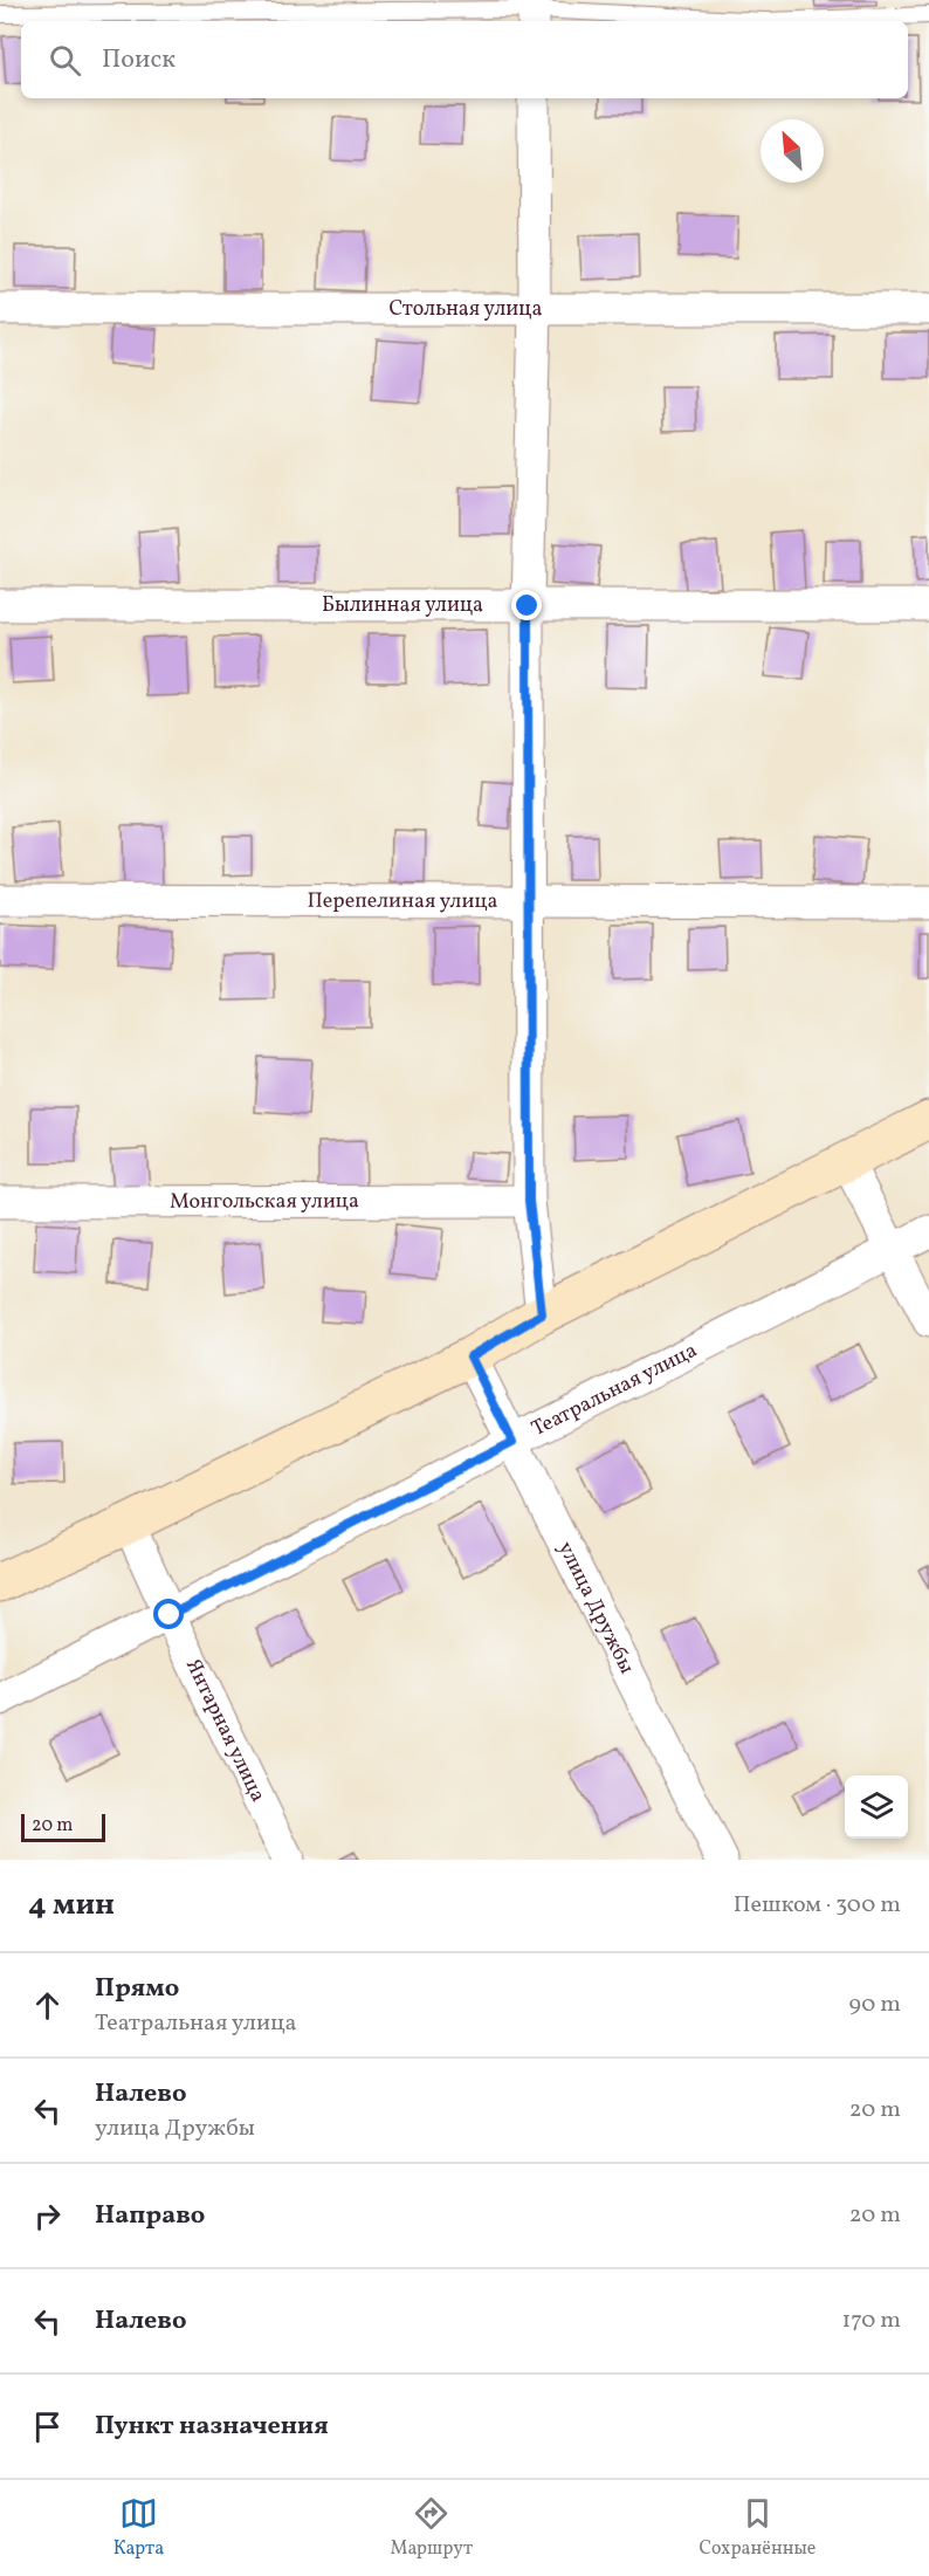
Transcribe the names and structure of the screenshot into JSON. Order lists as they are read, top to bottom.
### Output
{
  "streets": {
    "street": [
      "Стольная улица",
      "Былинная улица",
      "Перепелиная улица",
      "Монгольская улица",
      "Театральная улица",
      "улица Дружбы",
      "Янтарная улица"
    ]
  },
  "crossings": [
    ["Театральная улица", "улица Дружбы"],
    ["Театральная улица", "Янтарная улица"]
  ],
  "scale_bar": "20 m",
  "north": "top left",
  "page": {
    "search": "Поиск",
    "scale": "20 m",
    "heading": ["4 мин", "Пешком · 300 m"],
    "list": [
      ["Прямо", "Театральная улица", "90 m"],
      ["Налево", "улица Дружбы", "20 m"],
      ["Направо", "20 m"],
      ["Налево", "170 m"],
      "Пункт назначения"
    ],
    "nav": ["Карта", "Маршрут", "Сохранённые"]
  }
}
